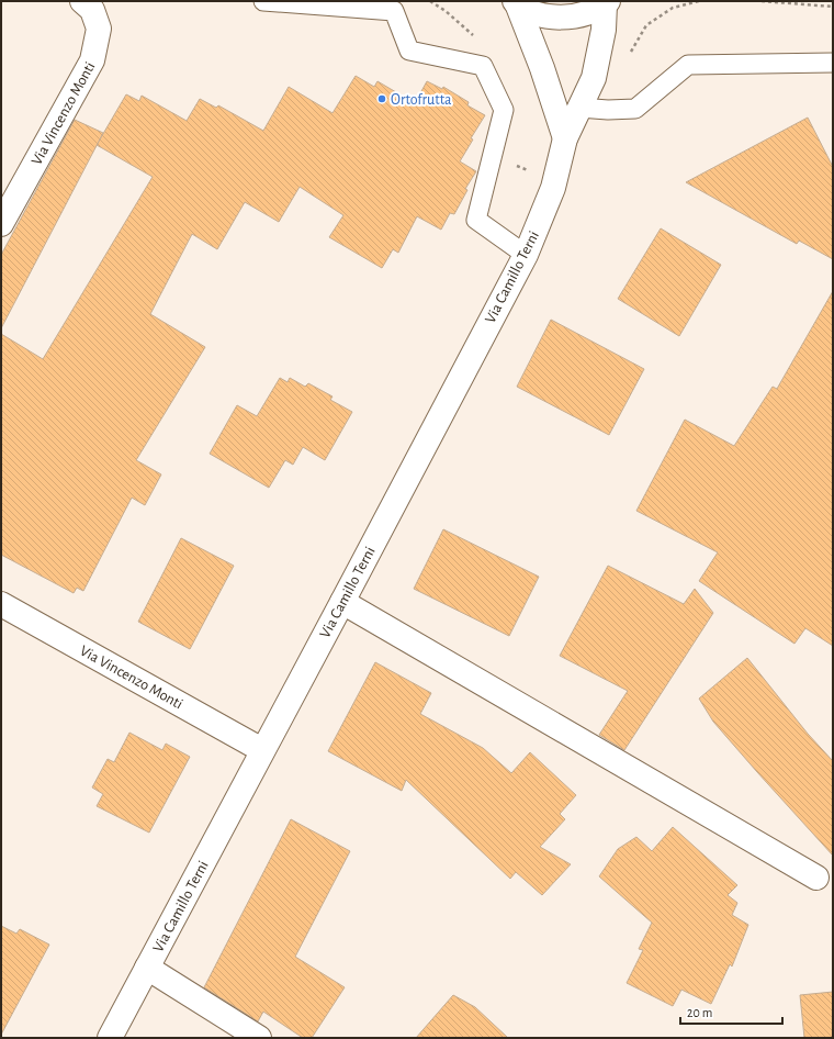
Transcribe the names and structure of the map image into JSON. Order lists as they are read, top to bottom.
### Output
{
  "streets": {
    "street": ["Via Vincenzo Monti", "Via Camillo Terni"]
  },
  "crossings": [
    ["Via Vincenzo Monti", "Via Camillo Terni"]
  ],
  "places": ["Ortofrutta"],
  "scale_bar": "20 m"
}
